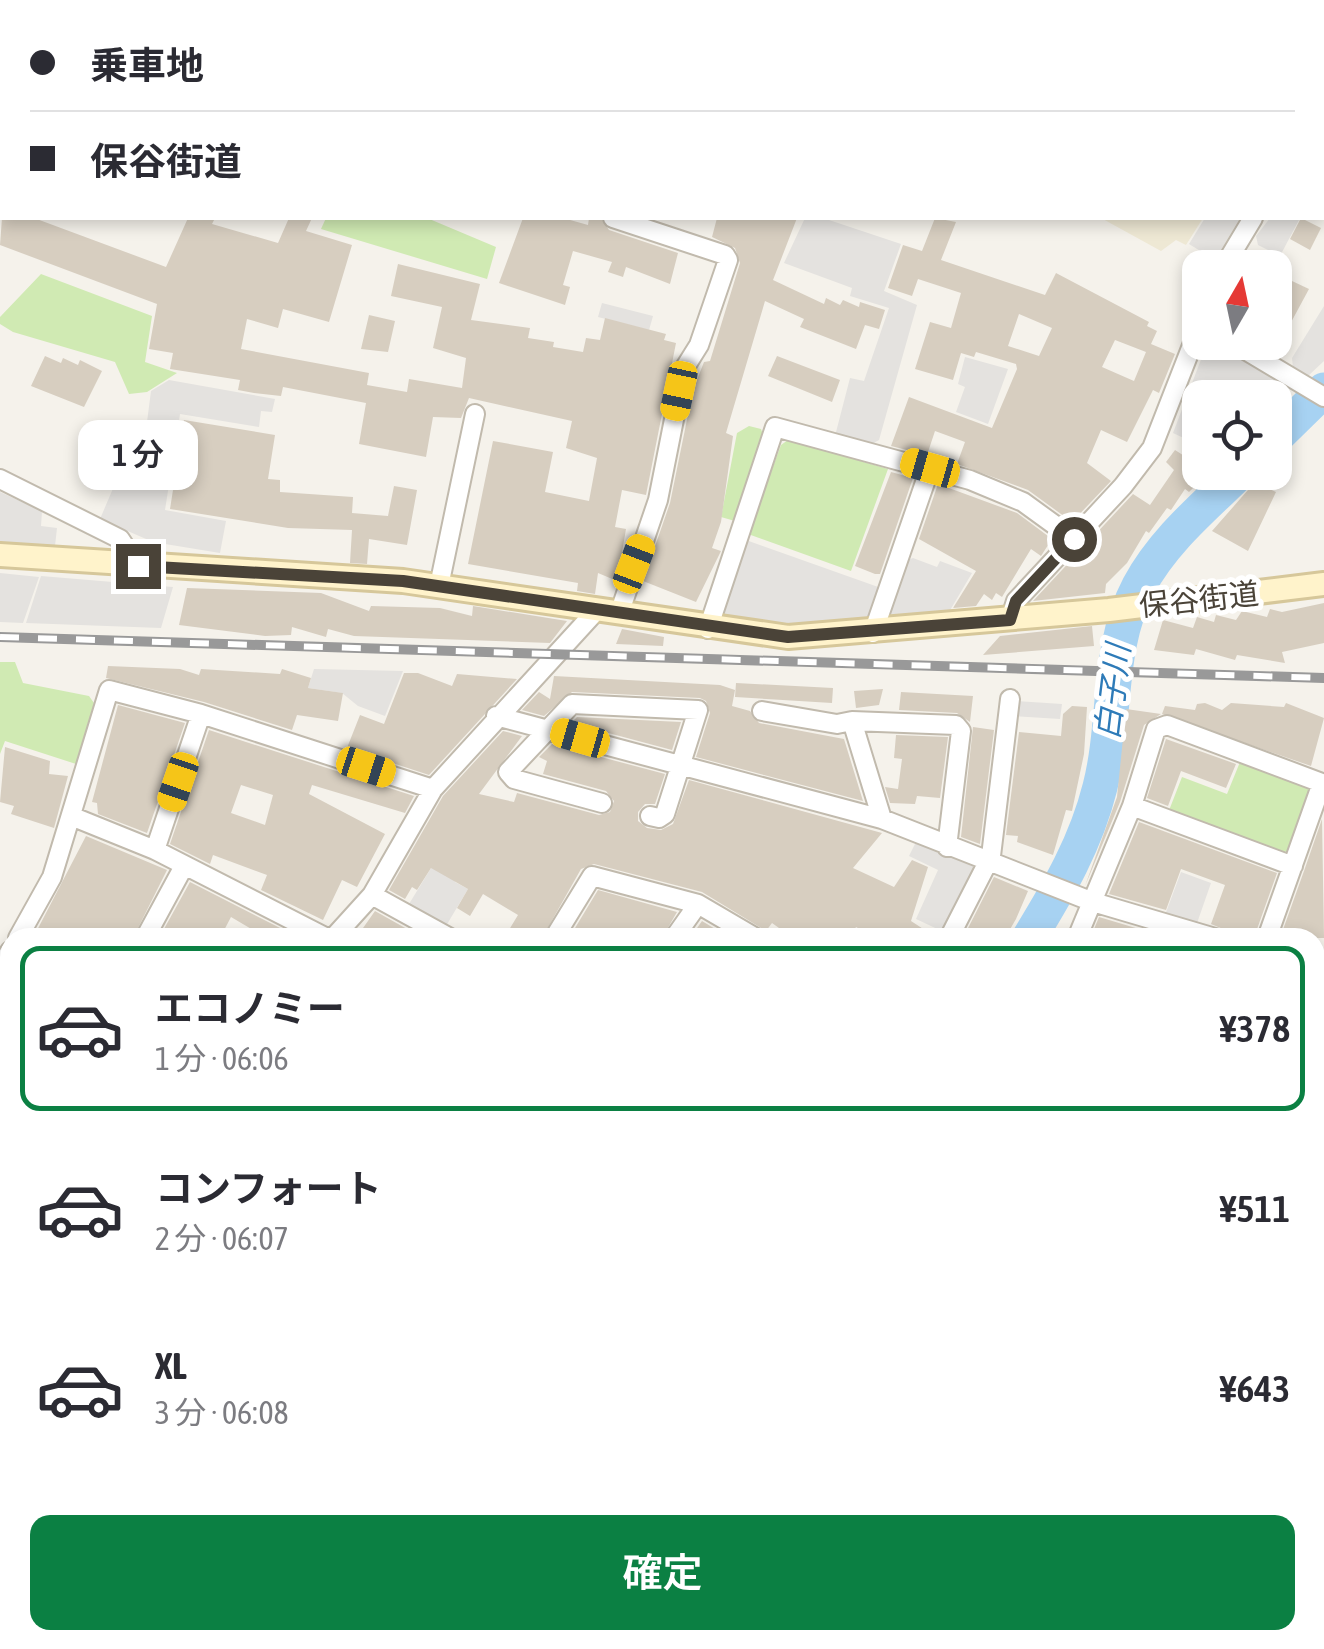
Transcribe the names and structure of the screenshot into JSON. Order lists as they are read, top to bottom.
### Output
{
  "streets": {
    "main road": ["保谷街道"]
  },
  "water": ["白子川"],
  "north": "top",
  "page": {
    "banner": ["乗車地", "保谷街道"],
    "bubble": "1 分",
    "list": [
      {
        "name": "エコノミー",
        "note": "1 分 · 06:06",
        "value": "¥378"
      },
      {
        "name": "コンフォート",
        "note": "2 分 · 06:07",
        "value": "¥511"
      },
      {
        "name": "XL",
        "note": "3 分 · 06:08",
        "value": "¥643"
      }
    ],
    "buttons": "確定"
  }
}
